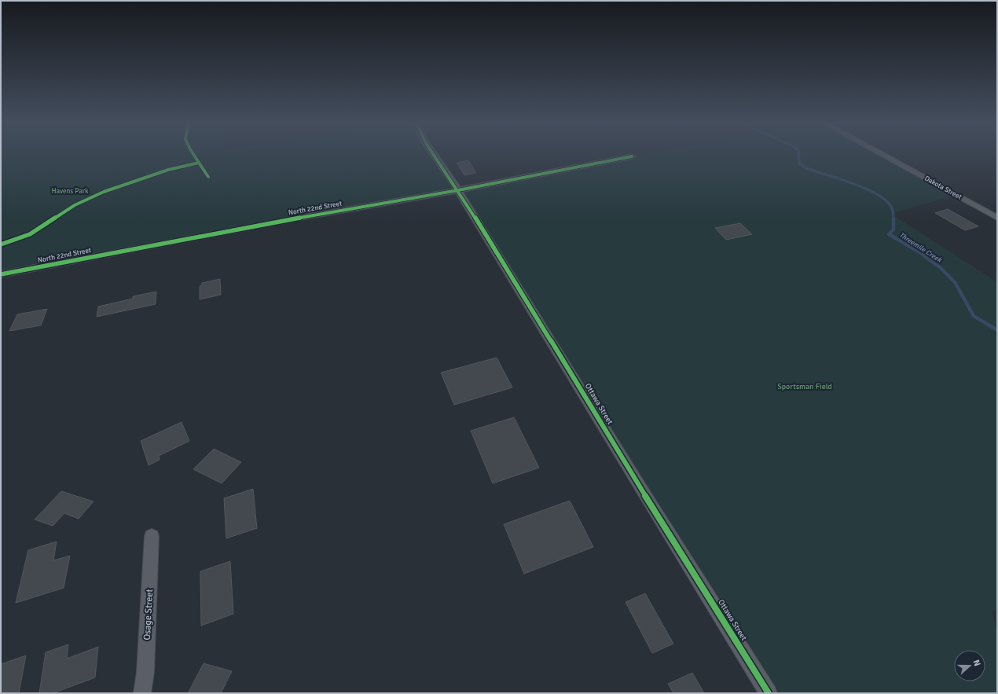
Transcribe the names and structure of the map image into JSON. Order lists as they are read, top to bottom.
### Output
{
  "streets": {
    "street": [
      "Dakota Street",
      "North 22nd Street",
      "Ottawa Street",
      "Osage Street"
    ]
  },
  "crossings": [
    ["North 22nd Street", "Ottawa Street"]
  ],
  "water": ["Threemile Creek"],
  "parks": ["Havens Park", "Sportsman Field"],
  "north": "right"
}
